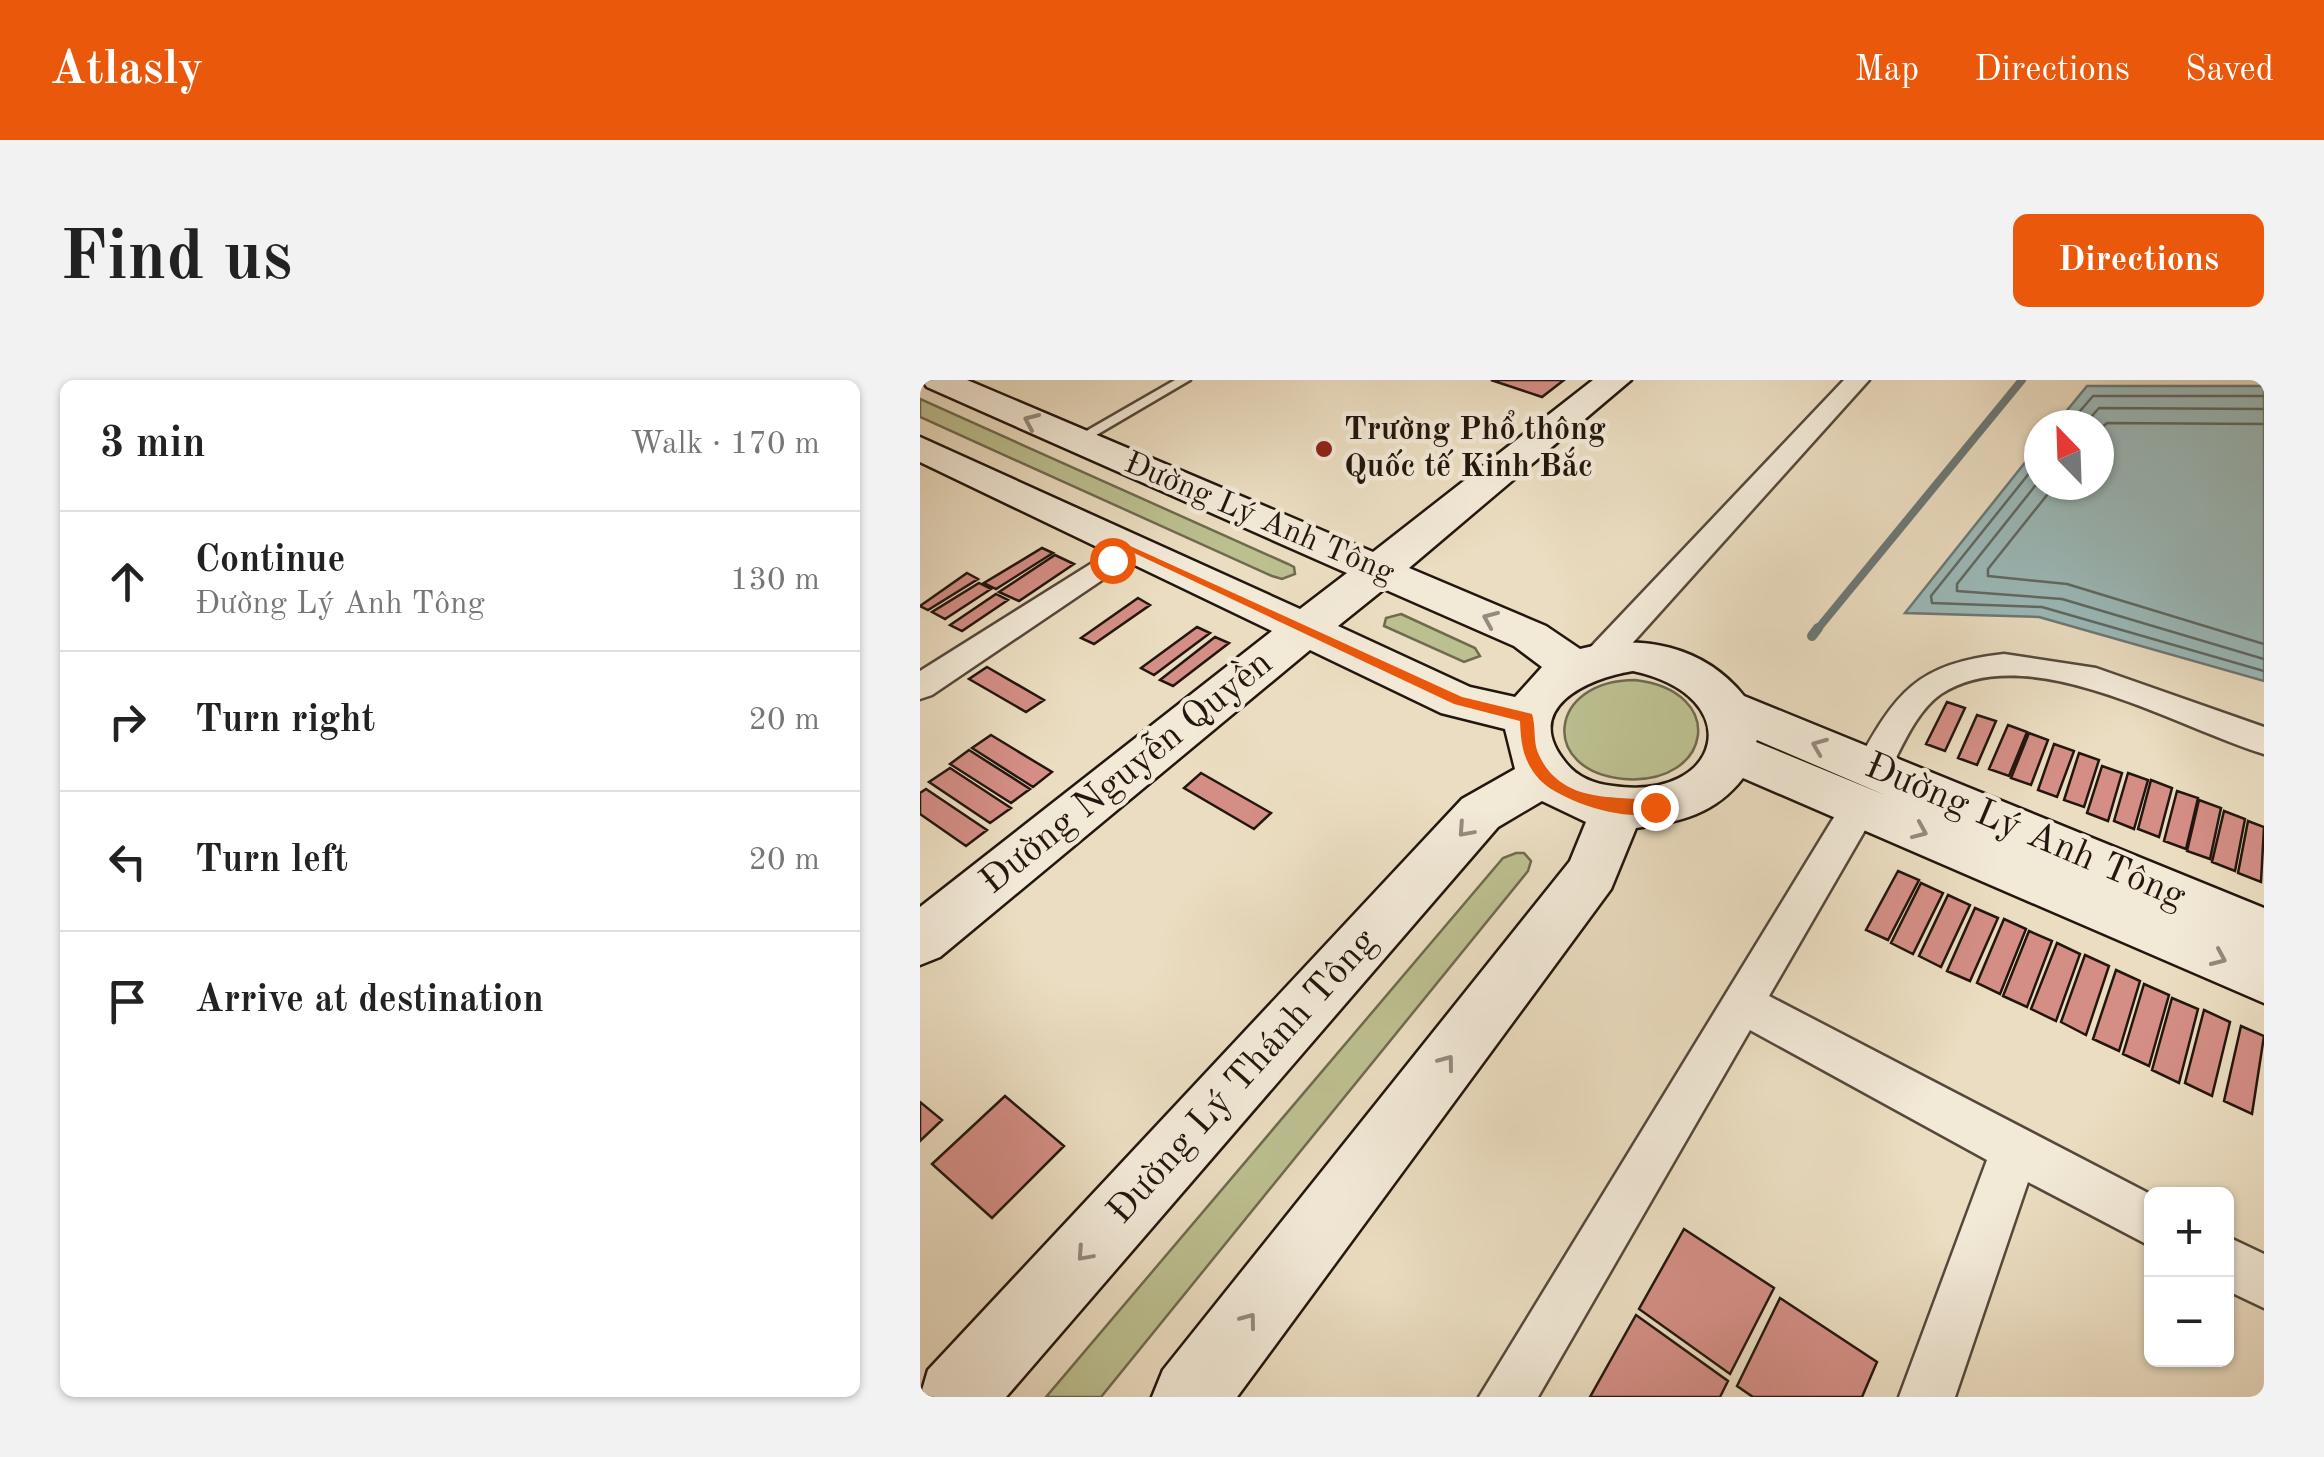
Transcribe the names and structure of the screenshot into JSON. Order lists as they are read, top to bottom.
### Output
{
  "streets": {
    "main road": ["Đường Lý Anh Tông", "Đường Nguyễn Quyền", "Đường Lý Thánh Tông"]
  },
  "crossings": [
    ["Đường Lý Anh Tông", "Đường Nguyễn Quyền"],
    ["Đường Lý Anh Tông", "Đường Lý Thánh Tông"]
  ],
  "places": ["Trường Phổ thông Quốc tế Kinh Bắc"],
  "north": "top left",
  "page": {
    "header": "Atlasly",
    "nav": ["Map", "Directions", "Saved"],
    "buttons": "Directions",
    "title": "Find us",
    "heading": ["3 min", "Walk · 170 m"],
    "list": [
      ["Continue", "Đường Lý Anh Tông", "130 m"],
      ["Turn right", "20 m"],
      ["Turn left", "20 m"],
      "Arrive at destination"
    ],
    "map_buttons": ["+", "−"]
  }
}
